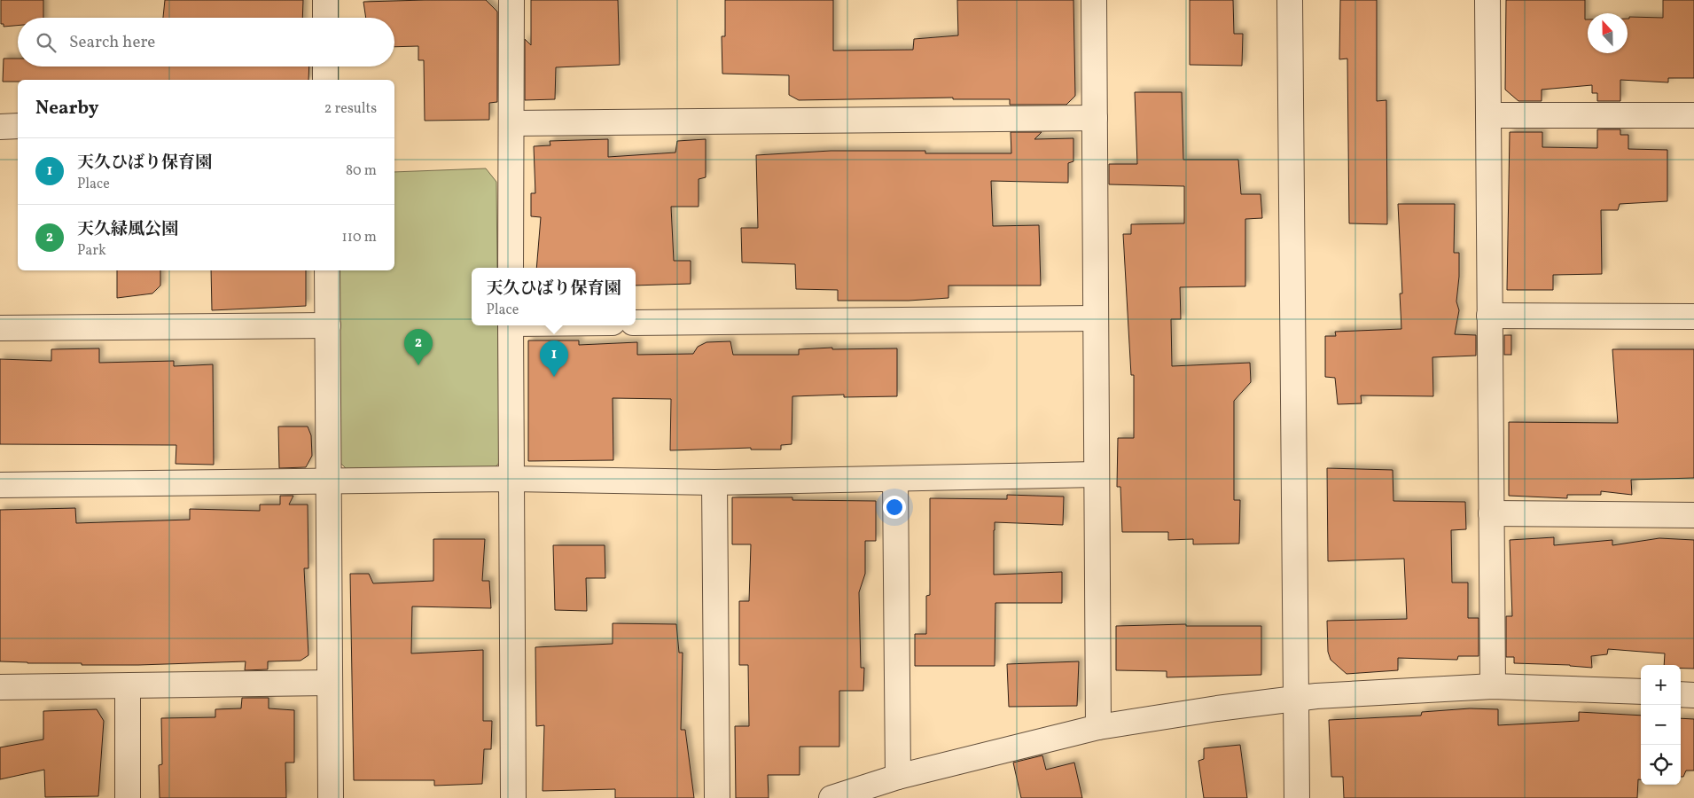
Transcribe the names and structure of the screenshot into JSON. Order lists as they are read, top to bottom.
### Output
{
  "north": "top",
  "page": {
    "search": "Search here",
    "heading": ["Nearby", "2 results"],
    "list": [
      {
        "mark": "1",
        "name": "天久ひばり保育園",
        "note": "Place",
        "value": "80 m"
      },
      {
        "mark": "2",
        "name": "天久緑風公園",
        "note": "Park",
        "value": "110 m"
      }
    ],
    "popup": ["天久ひばり保育園", "Place"],
    "pins": ["2", "1"],
    "map_buttons": ["+", "−"]
  }
}
